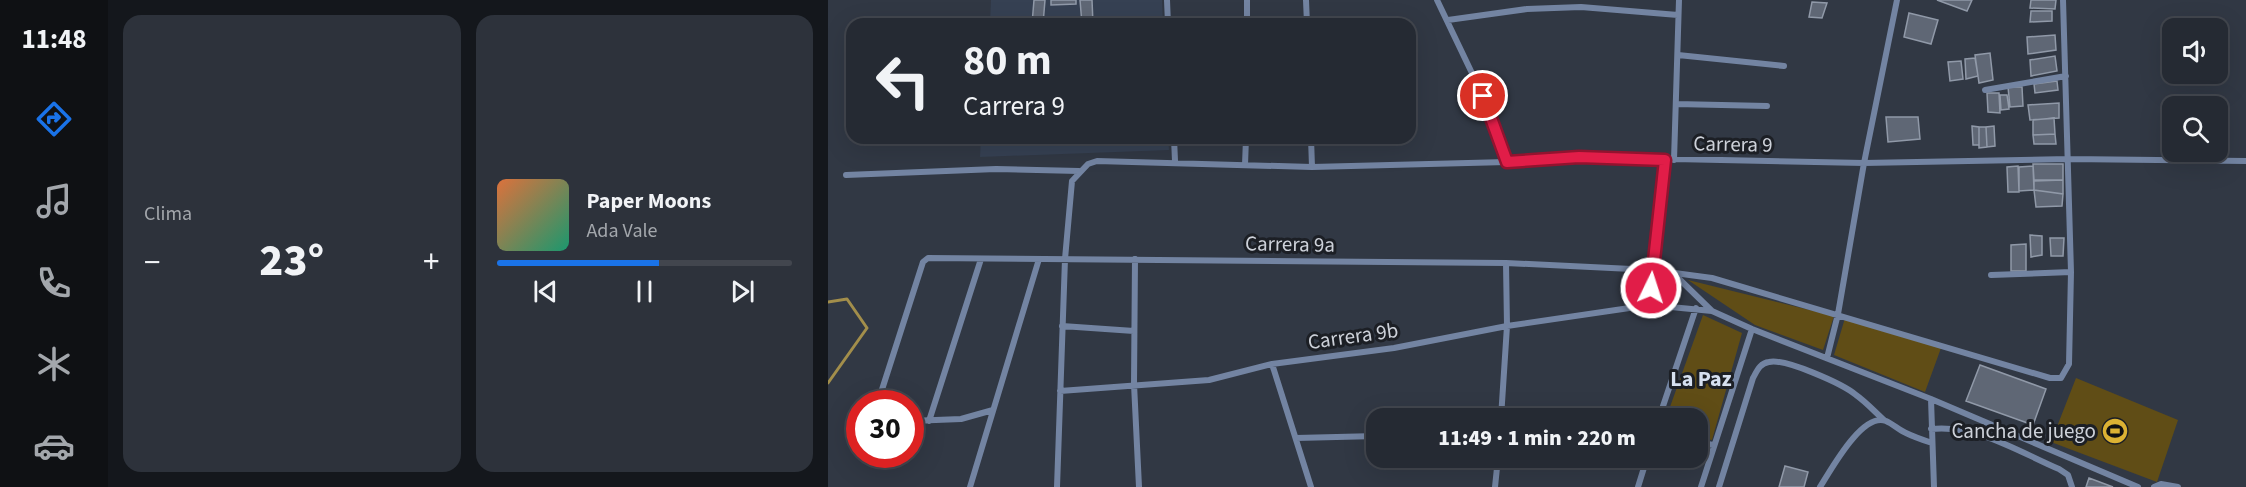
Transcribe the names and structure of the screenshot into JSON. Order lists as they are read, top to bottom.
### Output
{
  "streets": {
    "street": ["Carrera 9", "Carrera 9a", "Carrera 9b"]
  },
  "districts": ["La Paz"],
  "places": {
    "sports": ["Cancha de juego"]
  },
  "page": {
    "tabs": "11:48",
    "tile": "Clima",
    "turn": ["80 m", "Carrera 9"],
    "song": ["Paper Moons", "Ada Vale"],
    "heat": ["−", "23°", "+"],
    "limit": "30",
    "trip": "11:49 · 1 min · 220 m"
  }
}
